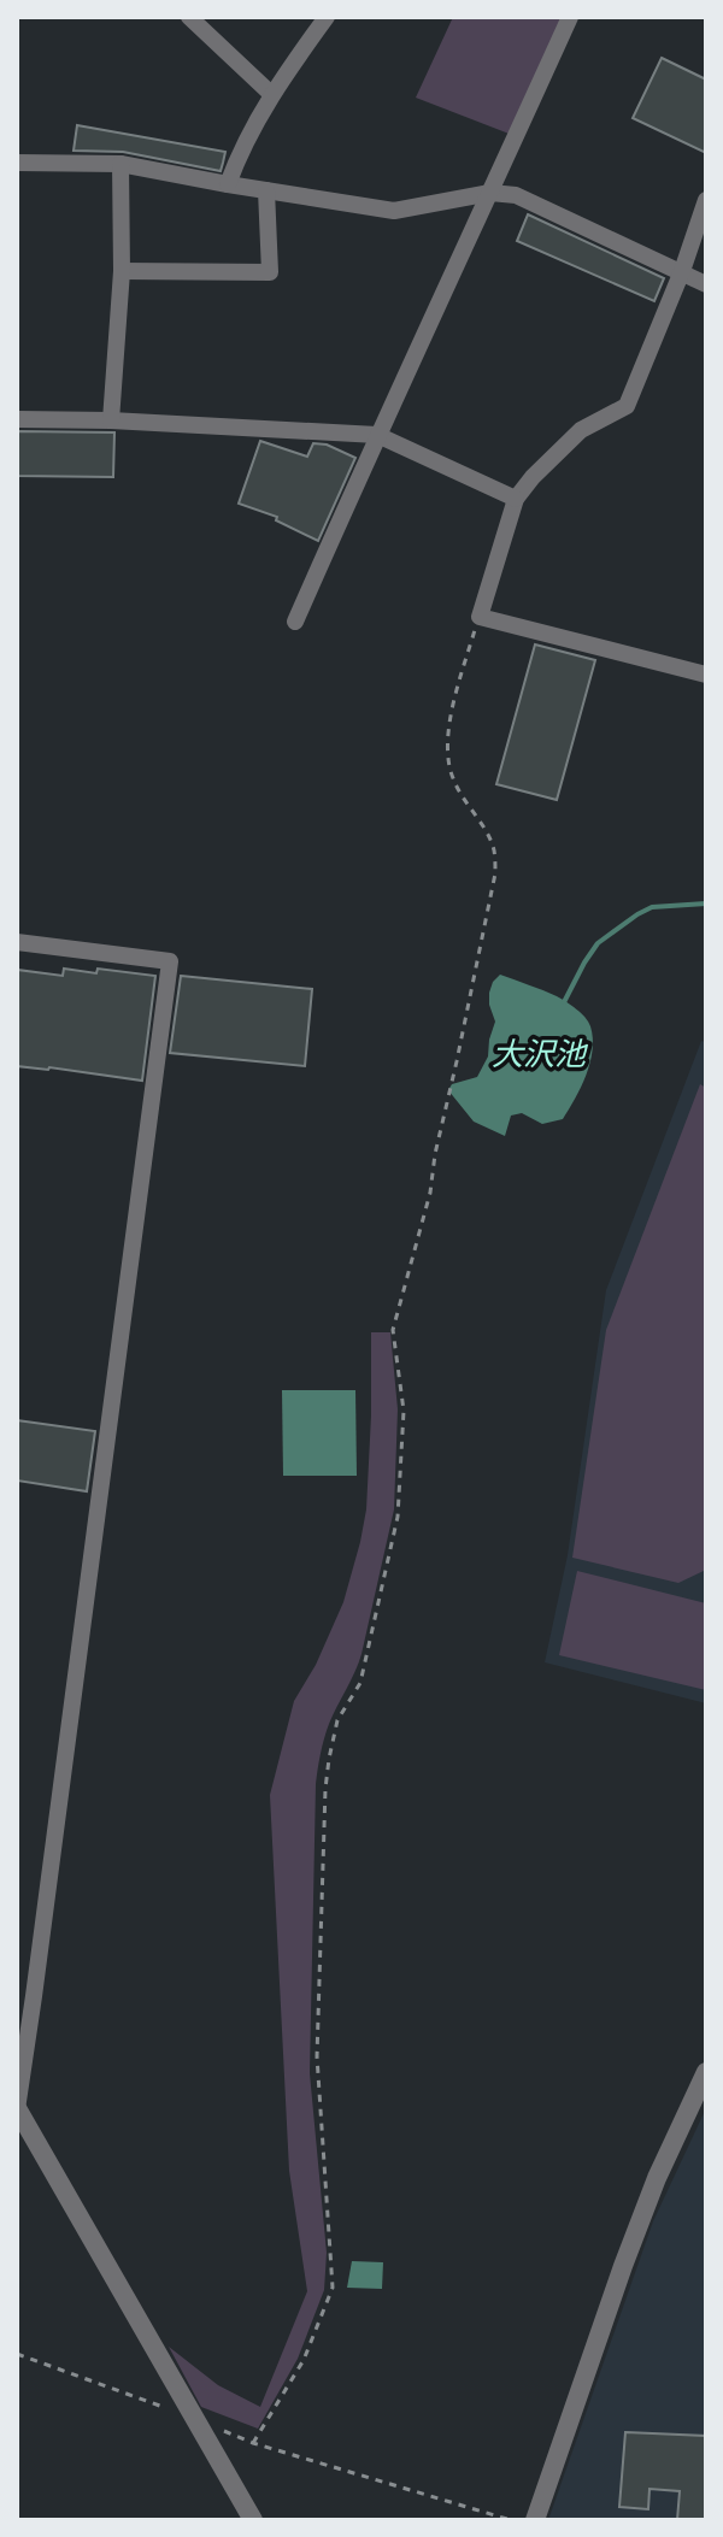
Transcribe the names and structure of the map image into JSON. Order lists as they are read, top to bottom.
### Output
{
  "water": ["大沢池"]
}
